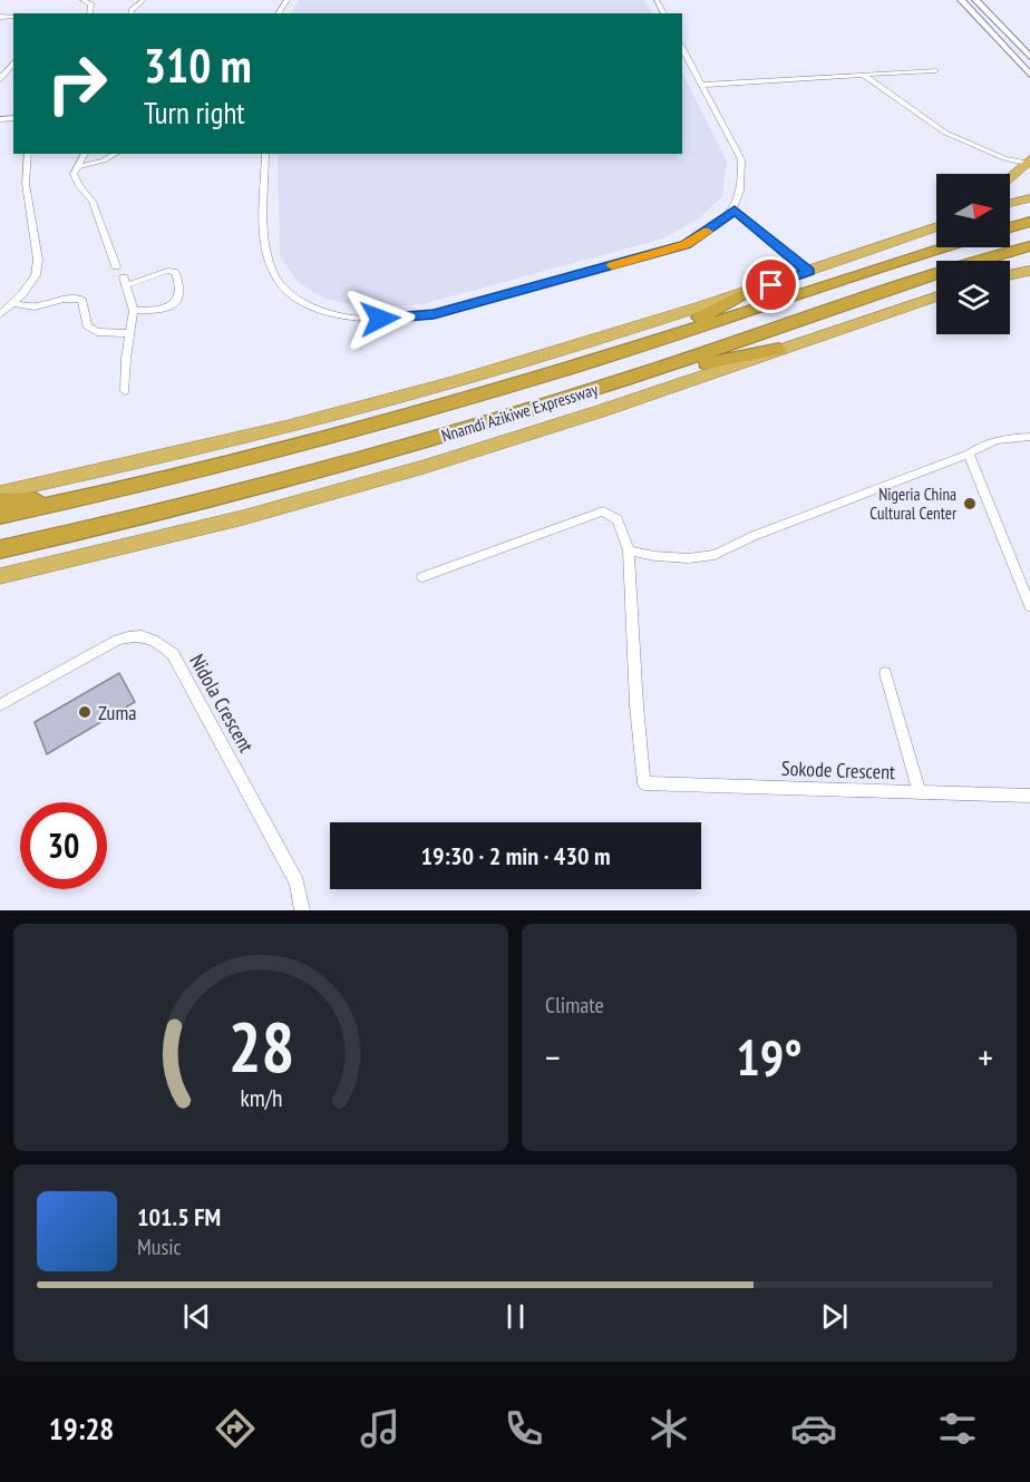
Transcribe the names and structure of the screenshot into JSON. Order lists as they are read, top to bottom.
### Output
{
  "streets": {
    "highway": ["Nnamdi Azikiwe Expressway"],
    "street": ["Nidola Crescent", "Sokode Crescent"]
  },
  "places": ["Nigeria China Cultural Center", "Zuma"],
  "north": "right",
  "page": {
    "turn": ["310 m", "Turn right"],
    "limit": "30",
    "trip": "19:30 · 2 min · 430 m",
    "tile": "Climate",
    "heat": ["−", "19°", "+"],
    "song": ["101.5 FM", "Music"],
    "tabs": "19:28",
    "gauge": ["28", "km/h"]
  }
}
